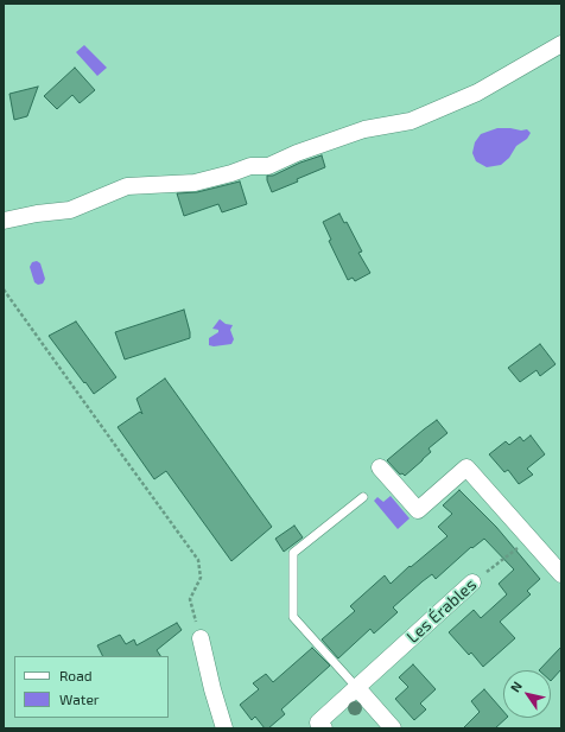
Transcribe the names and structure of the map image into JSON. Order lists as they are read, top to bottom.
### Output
{
  "streets": {
    "street": ["Les Érables"]
  },
  "legend": ["Road", "Water"],
  "north": "top left"
}
